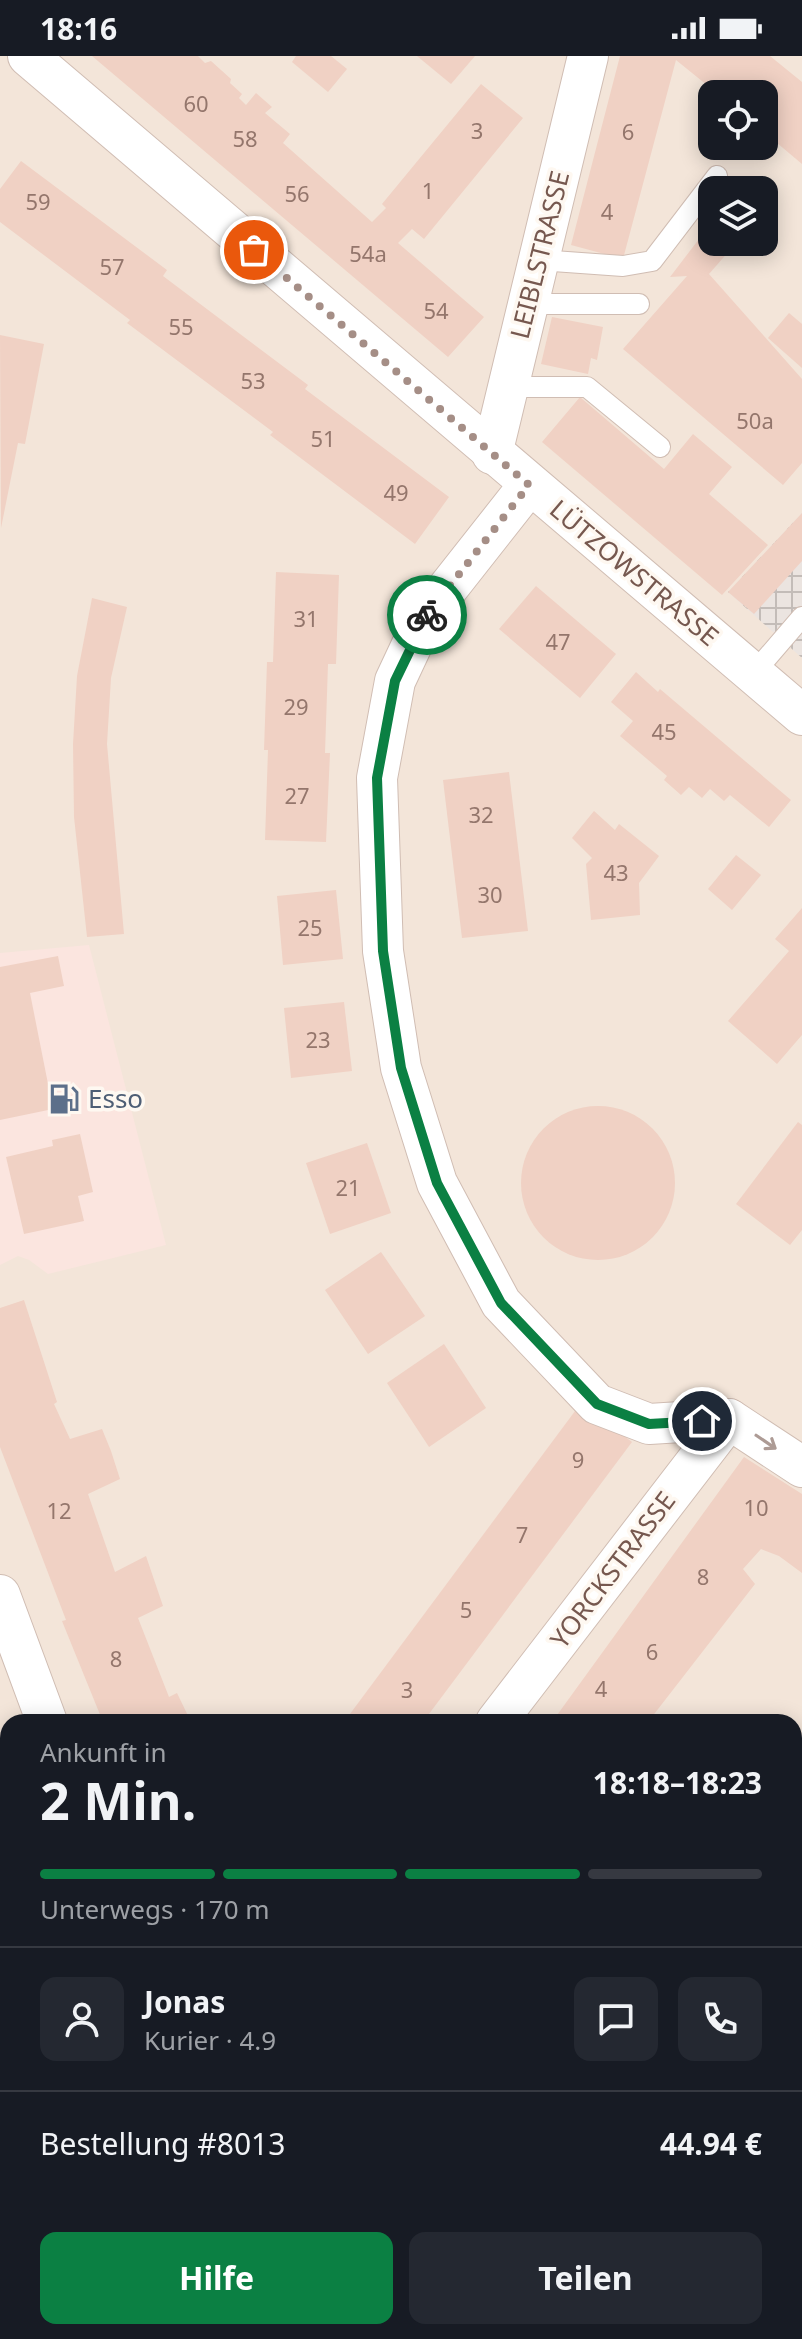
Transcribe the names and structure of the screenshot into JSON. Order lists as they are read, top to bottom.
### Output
{
  "streets": {
    "street": ["LEIBLSTRASSE", "LÜTZOWSTRASSE", "YORCKSTRASSE"]
  },
  "crossings": [
    ["LEIBLSTRASSE", "LÜTZOWSTRASSE"]
  ],
  "places": {
    "fuel station": ["Esso"]
  },
  "house_numbers": [
    "60",
    "3",
    "6",
    "58",
    "1",
    "56",
    "59",
    "4",
    "54a",
    "57",
    "54",
    "55",
    "53",
    "50a",
    "51",
    "49",
    "31",
    "47",
    "29",
    "45",
    "27",
    "32",
    "43",
    "30",
    "25",
    "23",
    "21",
    "9",
    "10",
    "12",
    "7",
    "8",
    "5",
    "6",
    "8",
    "4",
    "3"
  ],
  "page": {
    "status": "18:16",
    "heading": ["2 Min.", "Ankunft in", "18:18–18:23"],
    "panel": [
      "Jonas",
      "Kurier · 4.9",
      "Bestellung #8013",
      "44.94 €"
    ],
    "bar": "Unterwegs · 170 m",
    "buttons": ["Hilfe", "Teilen"]
  }
}
